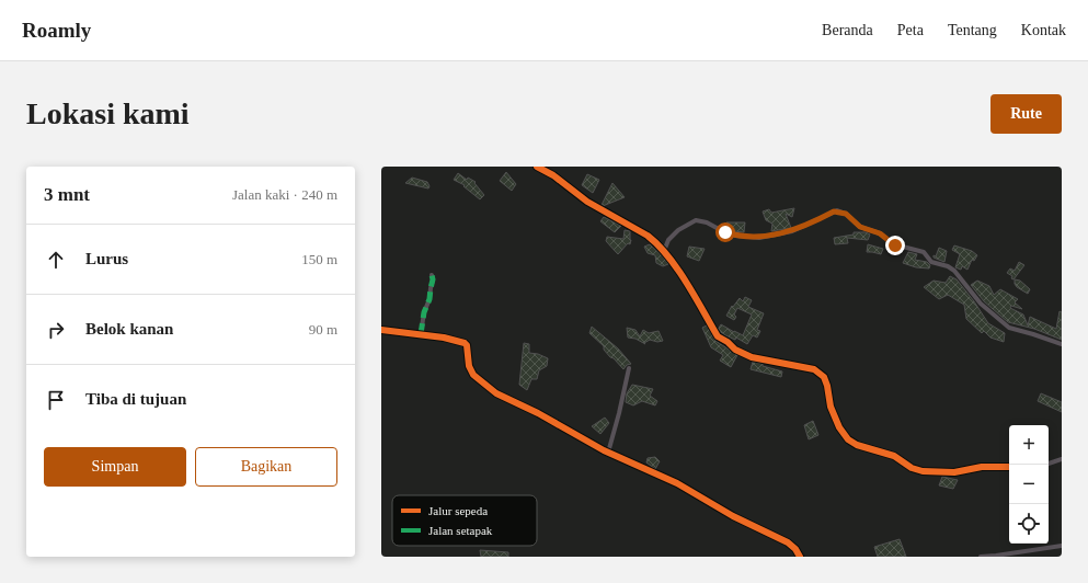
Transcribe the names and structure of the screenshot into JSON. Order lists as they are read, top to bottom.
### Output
{
  "legend": ["Jalur sepeda", "Jalan setapak"],
  "page": {
    "header": "Roamly",
    "nav": [
      "Beranda",
      "Peta",
      "Tentang",
      "Kontak"
    ],
    "buttons": [
      "Rute",
      ["Simpan", "Bagikan"]
    ],
    "title": "Lokasi kami",
    "heading": ["3 mnt", "Jalan kaki · 240 m"],
    "list": [
      ["Lurus", "150 m"],
      ["Belok kanan", "90 m"],
      "Tiba di tujuan"
    ],
    "map_buttons": ["+", "−"]
  }
}
